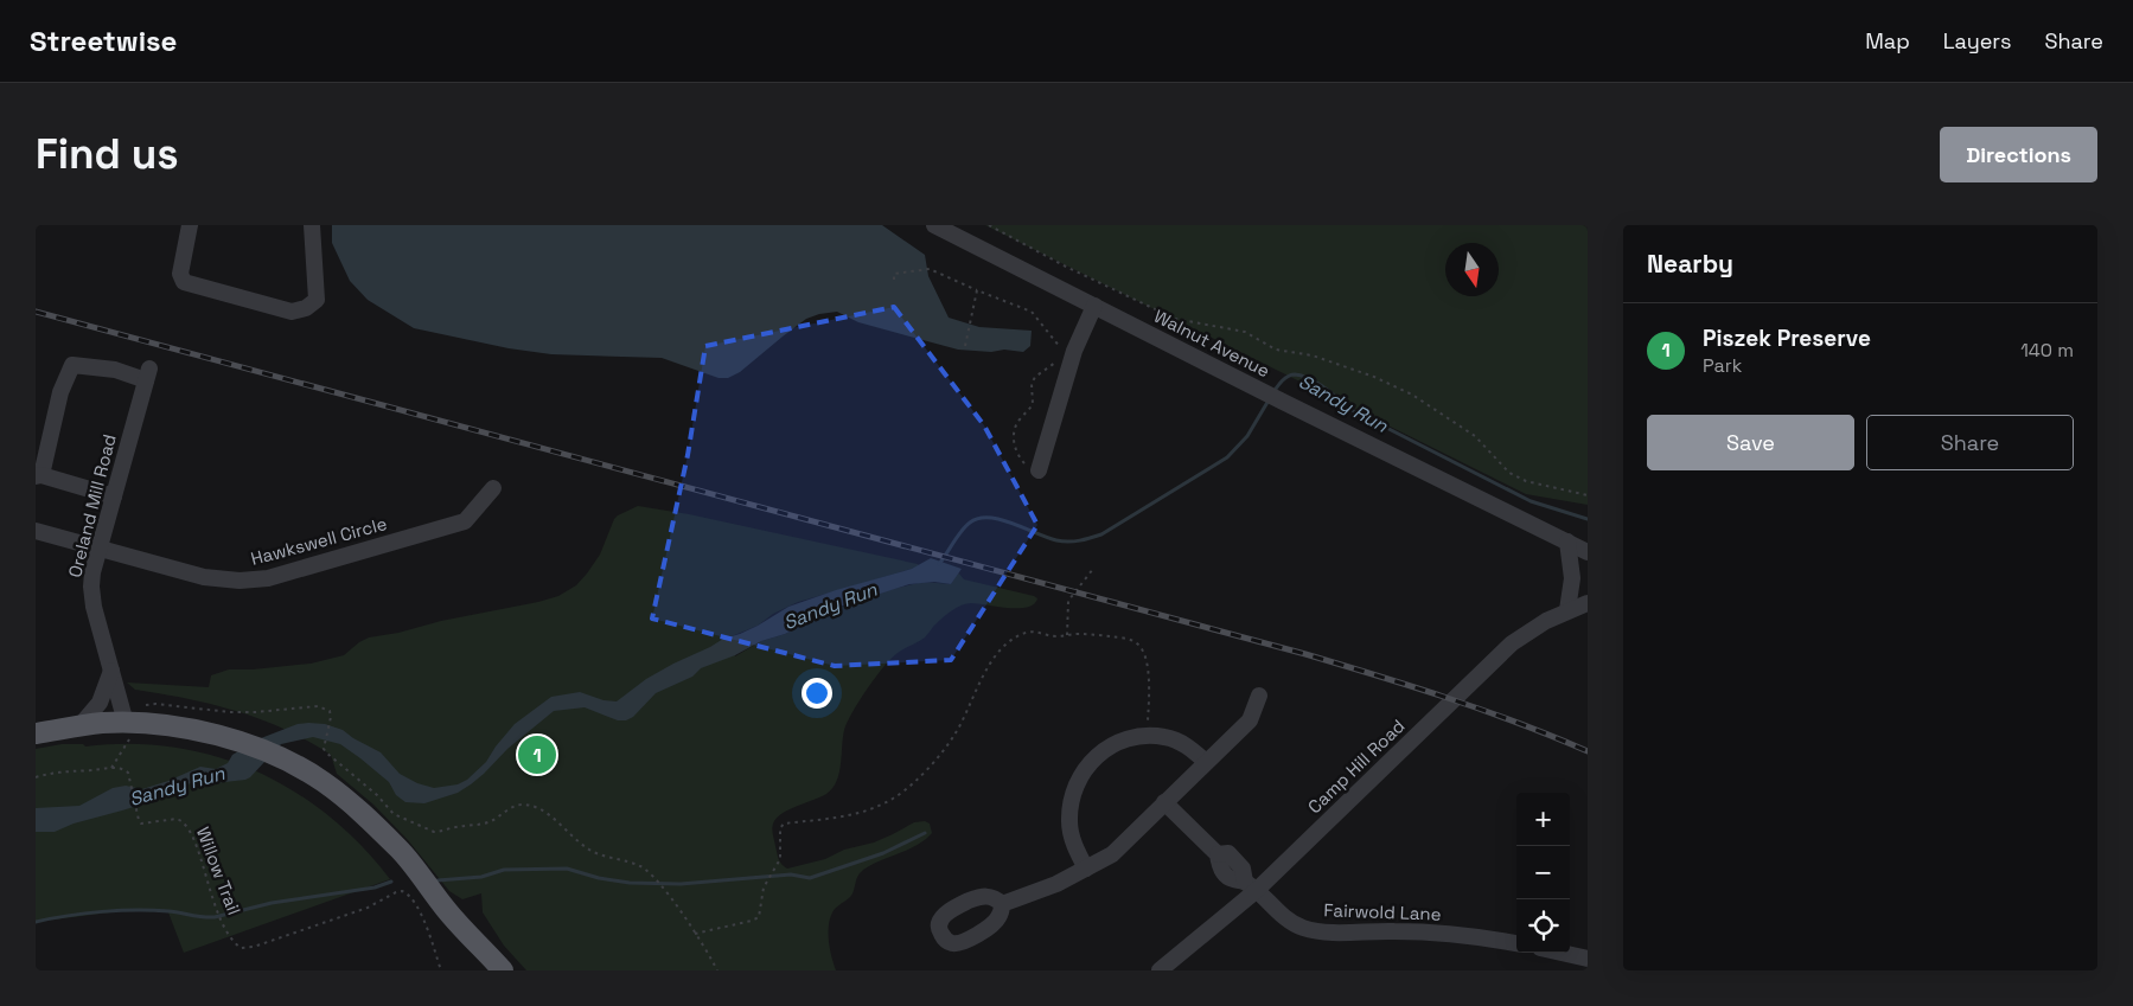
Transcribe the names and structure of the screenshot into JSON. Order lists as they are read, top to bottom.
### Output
{
  "streets": {
    "street": [
      "Walnut Avenue",
      "Oreland Mill Road",
      "Hawkswell Circle",
      "Camp Hill Road",
      "Fairwold Lane"
    ],
    "path": ["Willow Trail"]
  },
  "crossings": [
    ["Oreland Mill Road", "Hawkswell Circle"],
    ["Camp Hill Road", "Fairwold Lane"]
  ],
  "water": ["Sandy Run"],
  "north": "bottom",
  "page": {
    "header": "Streetwise",
    "nav": ["Map", "Layers", "Share"],
    "buttons": [
      "Directions",
      ["Save", "Share"]
    ],
    "title": "Find us",
    "heading": "Nearby",
    "list": [
      {
        "mark": "1",
        "name": "Piszek Preserve",
        "note": "Park",
        "value": "140 m"
      }
    ],
    "pins": "1",
    "map_buttons": ["+", "−"]
  }
}
